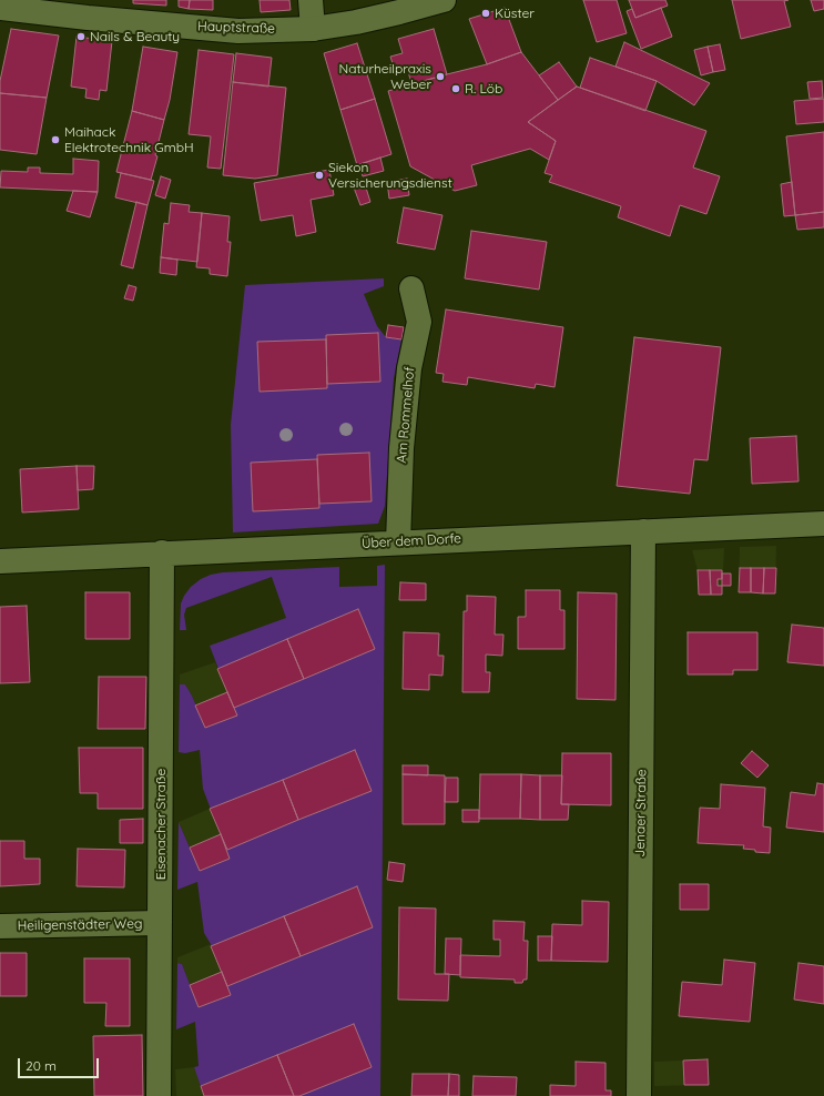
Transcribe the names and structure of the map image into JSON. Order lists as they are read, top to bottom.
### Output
{
  "streets": {
    "street": [
      "Hauptstraße",
      "Am Rommelhof",
      "Über dem Dorfe",
      "Jenaer Straße",
      "Eisenacher Straße",
      "Heiligenstädter Weg"
    ]
  },
  "crossings": [
    ["Am Rommelhof", "Über dem Dorfe"],
    ["Über dem Dorfe", "Jenaer Straße"],
    ["Über dem Dorfe", "Eisenacher Straße"],
    ["Eisenacher Straße", "Heiligenstädter Weg"]
  ],
  "places": [
    "Küster",
    "Nails & Beauty",
    "Naturheilpraxis Weber",
    "R. Löb",
    "Maihack Elektrotechnik GmbH",
    "Siekon Versicherungsdienst"
  ],
  "scale_bar": "20 m"
}
